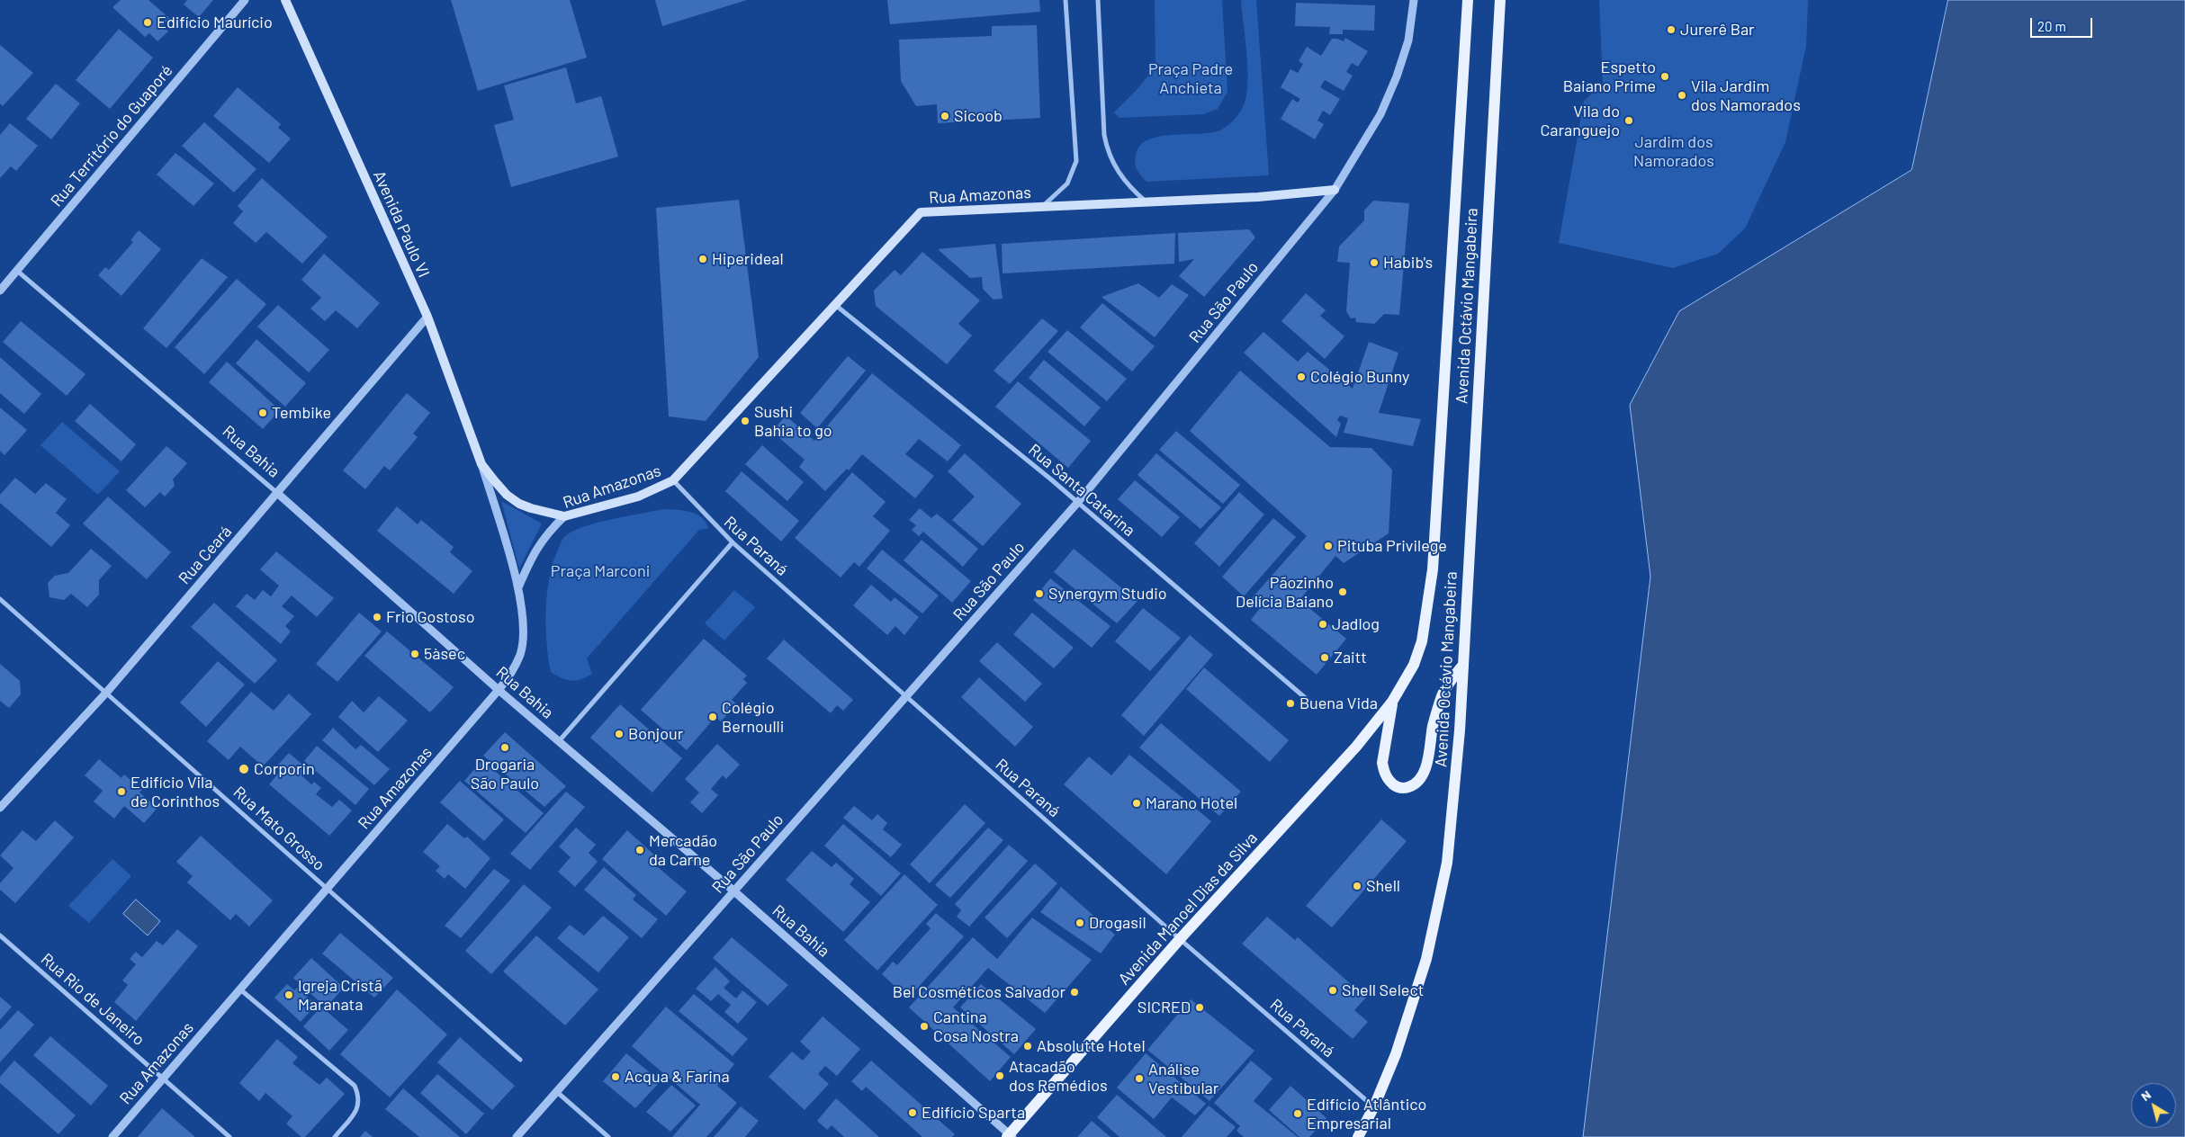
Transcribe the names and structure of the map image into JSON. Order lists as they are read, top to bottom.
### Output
{
  "streets": {
    "main road": [
      "Rua Amazonas",
      "Avenida Paulo VI",
      "Avenida Octávio Mangabeira",
      "Avenida Manoel Dias da Silva"
    ],
    "street": [
      "Rua Território do Guaporé",
      "Rua São Paulo",
      "Rua Bahia",
      "Rua Santa Catarina",
      "Rua Paraná",
      "Rua Ceará",
      "Rua Mato Grosso",
      "Rua Rio de Janeiro"
    ]
  },
  "crossings": [
    ["Rua Território do Guaporé", "Rua Bahia"],
    ["Rua Amazonas", "Avenida Paulo VI"],
    ["Rua Amazonas", "Rua São Paulo"],
    ["Rua Amazonas", "Rua Bahia"],
    ["Rua Amazonas", "Rua Santa Catarina"],
    ["Rua Amazonas", "Rua Paraná"],
    ["Rua Amazonas", "Rua Mato Grosso"],
    ["Rua Amazonas", "Rua Rio de Janeiro"],
    ["Avenida Paulo VI", "Rua Ceará"],
    ["Rua São Paulo", "Rua Bahia"],
    ["Rua São Paulo", "Rua Santa Catarina"],
    ["Rua São Paulo", "Rua Paraná"],
    ["Avenida Octávio Mangabeira", "Rua Paraná"],
    ["Avenida Octávio Mangabeira", "Avenida Manoel Dias da Silva"],
    ["Rua Bahia", "Rua Ceará"],
    ["Rua Bahia", "Avenida Manoel Dias da Silva"],
    ["Rua Paraná", "Avenida Manoel Dias da Silva"],
    ["Rua Ceará", "Rua Mato Grosso"]
  ],
  "parks": ["Praça Padre Anchieta", "Jardim dos Namorados", "Praça Marconi"],
  "places": [
    "Edifício Maurício",
    "Jurerê Bar",
    "Espetto Baiano Prime",
    "Vila Jardim dos Namorados",
    "Sicoob",
    "Vila do Caranguejo",
    "Hiperideal",
    "Habib's",
    "Colégio Bunny",
    "Tembike",
    "Sushi Bahia to go",
    "Pituba Privilege",
    "Pãozinho Delícia Baiano",
    "Synergym Studio",
    "Frio Gostoso",
    "Jadlog",
    "5àsec",
    "Zaitt",
    "Buena Vida",
    "Colégio Bernoulli",
    "Bonjour",
    "Drogaria São Paulo",
    "Corporin",
    "Edifício Vila de Corinthos",
    "Marano Hotel",
    "Mercadão da Carne",
    "Shell",
    "Drogasil",
    "Shell Select",
    "Bel Cosméticos Salvador",
    "Igreja Cristã Maranata",
    "SICRED",
    "Cantina Cosa Nostra",
    "Absolutte Hotel",
    "Atacadão dos Remédios",
    "Acqua & Farina",
    "Análise Vestibular",
    "Edifício Sparta",
    "Edifício Atlântico Empresarial"
  ],
  "scale_bar": "20 m",
  "north": "top left"
}
